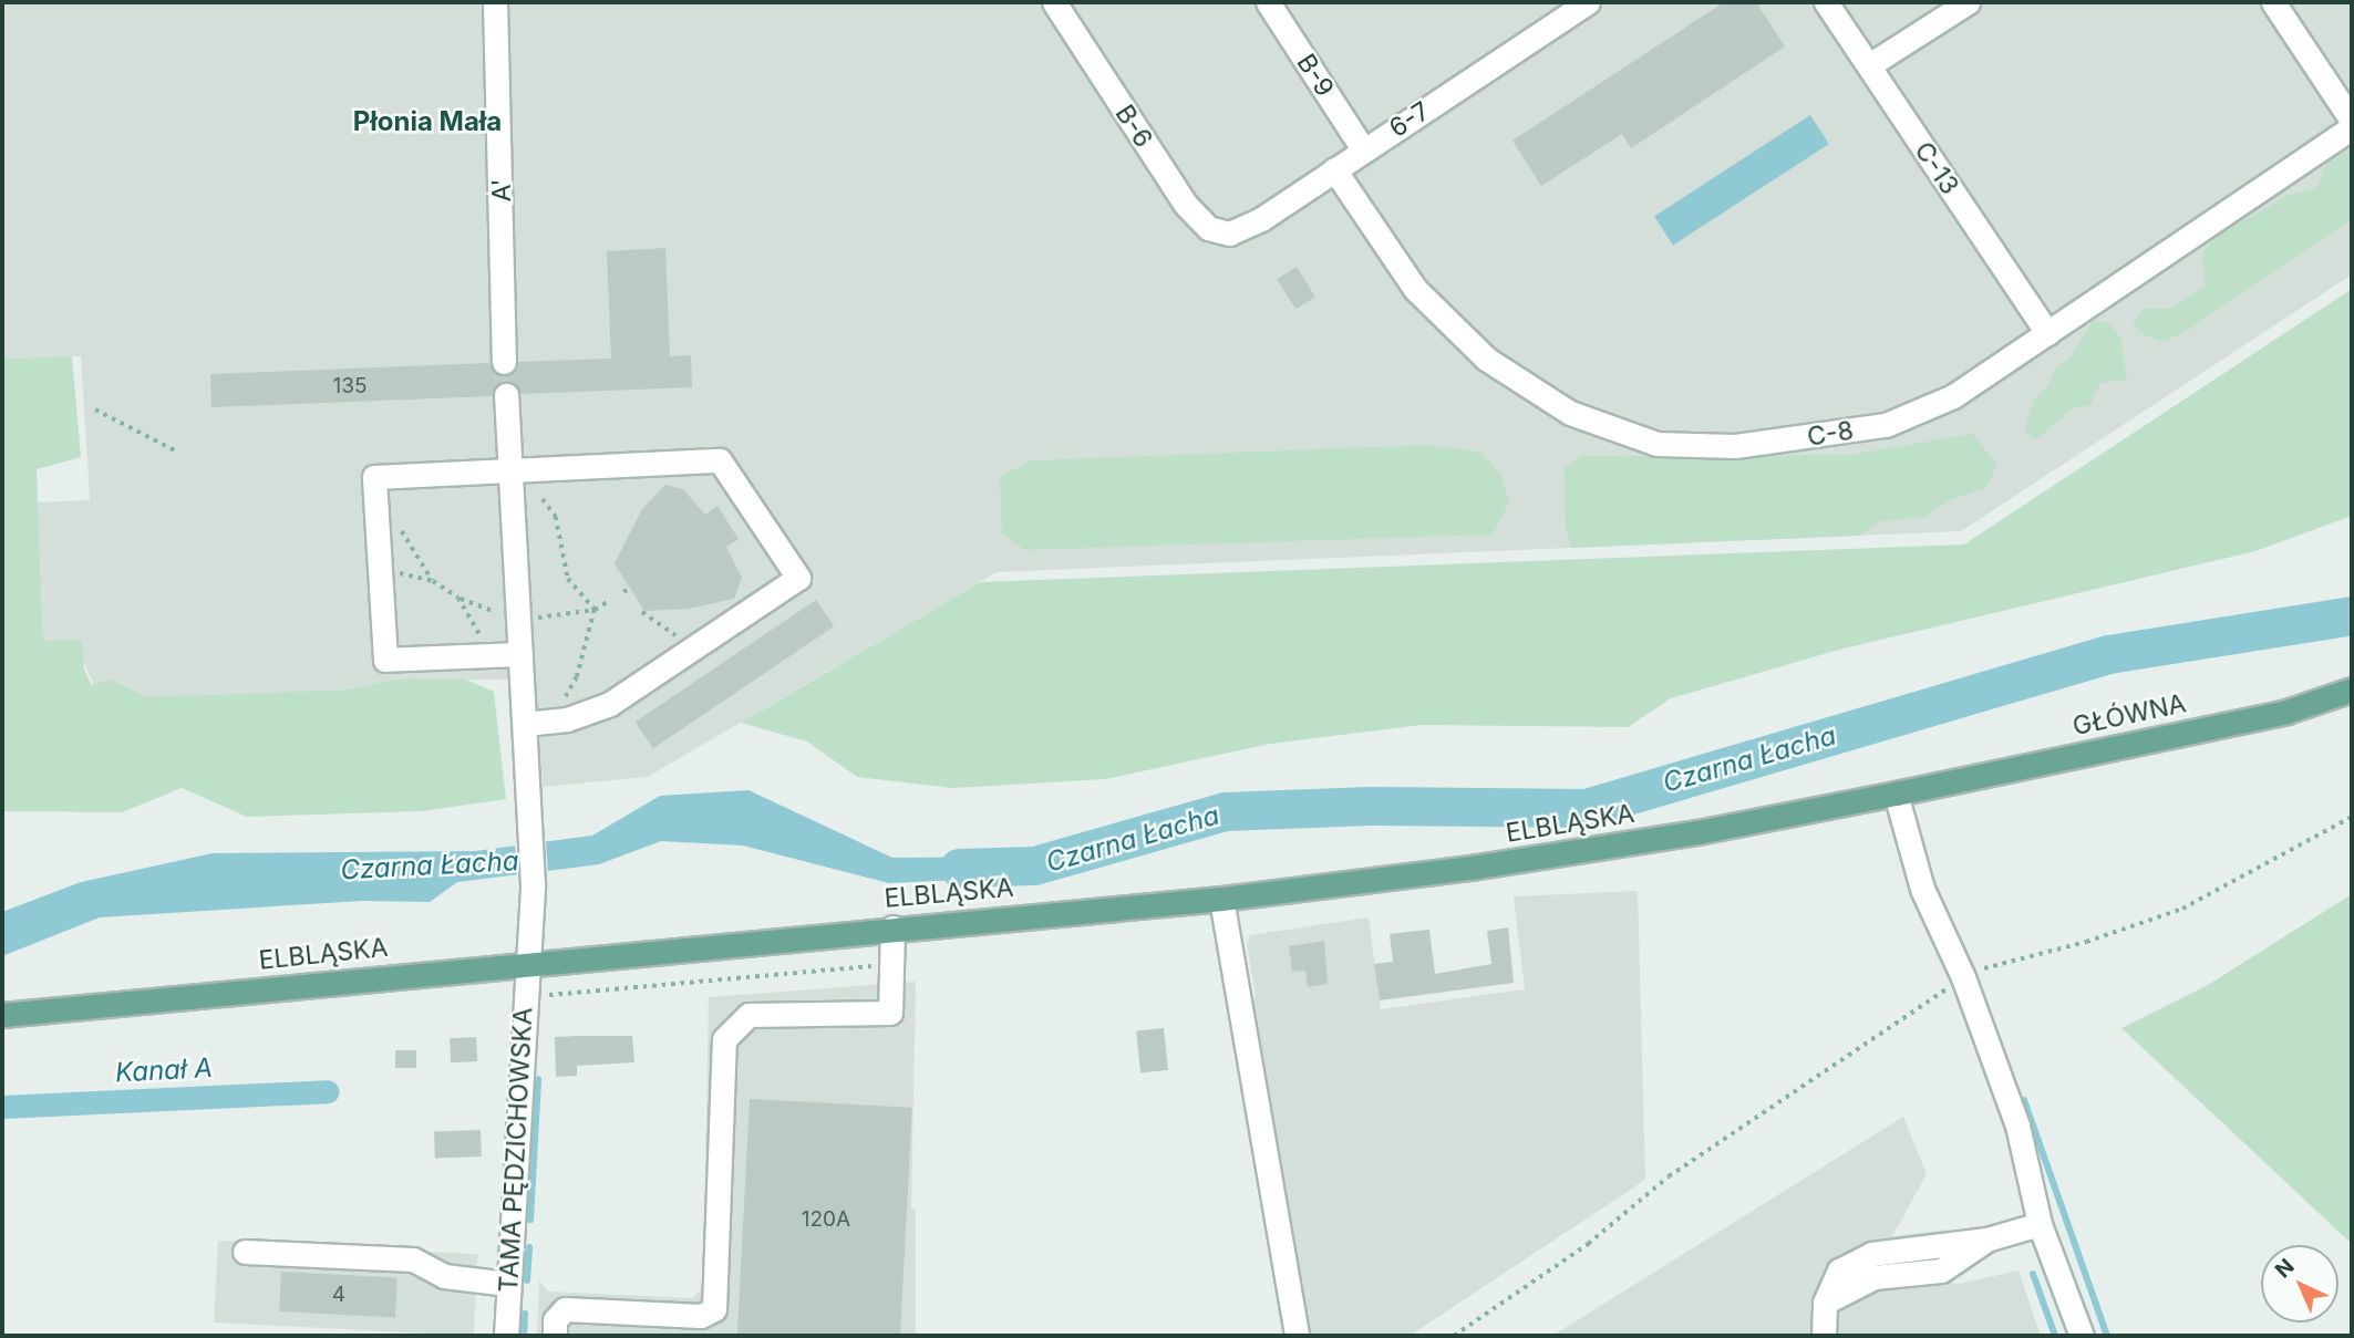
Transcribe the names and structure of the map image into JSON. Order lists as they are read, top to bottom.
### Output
{
  "streets": {
    "main road": ["GŁÓWNA", "ELBLĄSKA"],
    "street": [
      "B-9",
      "6-7",
      "B-6",
      "C-13",
      "A'",
      "C-8",
      "TAMA PĘDZICHOWSKA"
    ]
  },
  "crossings": [
    ["B-9", "6-7"],
    ["6-7", "B-6"],
    ["6-7", "C-8"],
    ["C-13", "C-8"],
    ["GŁÓWNA", "ELBLĄSKA"],
    ["ELBLĄSKA", "TAMA PĘDZICHOWSKA"]
  ],
  "districts": ["Płonia Mała"],
  "water": ["Czarna Łacha", "Kanał A"],
  "house_numbers": ["135", "120A", "4"],
  "north": "top left"
}
